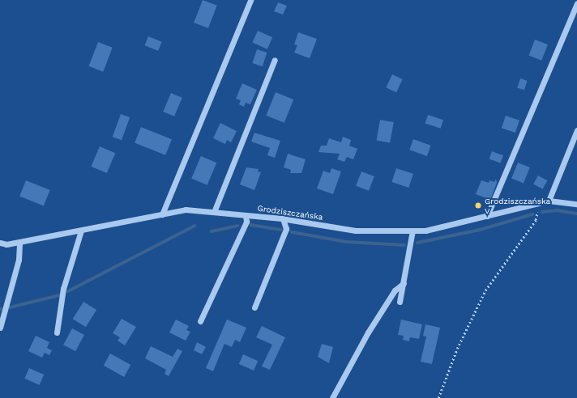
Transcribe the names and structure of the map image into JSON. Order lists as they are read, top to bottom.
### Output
{
  "streets": {
    "street": ["Grodziszczańska"]
  },
  "places": ["Grodziszczańska V"]
}
